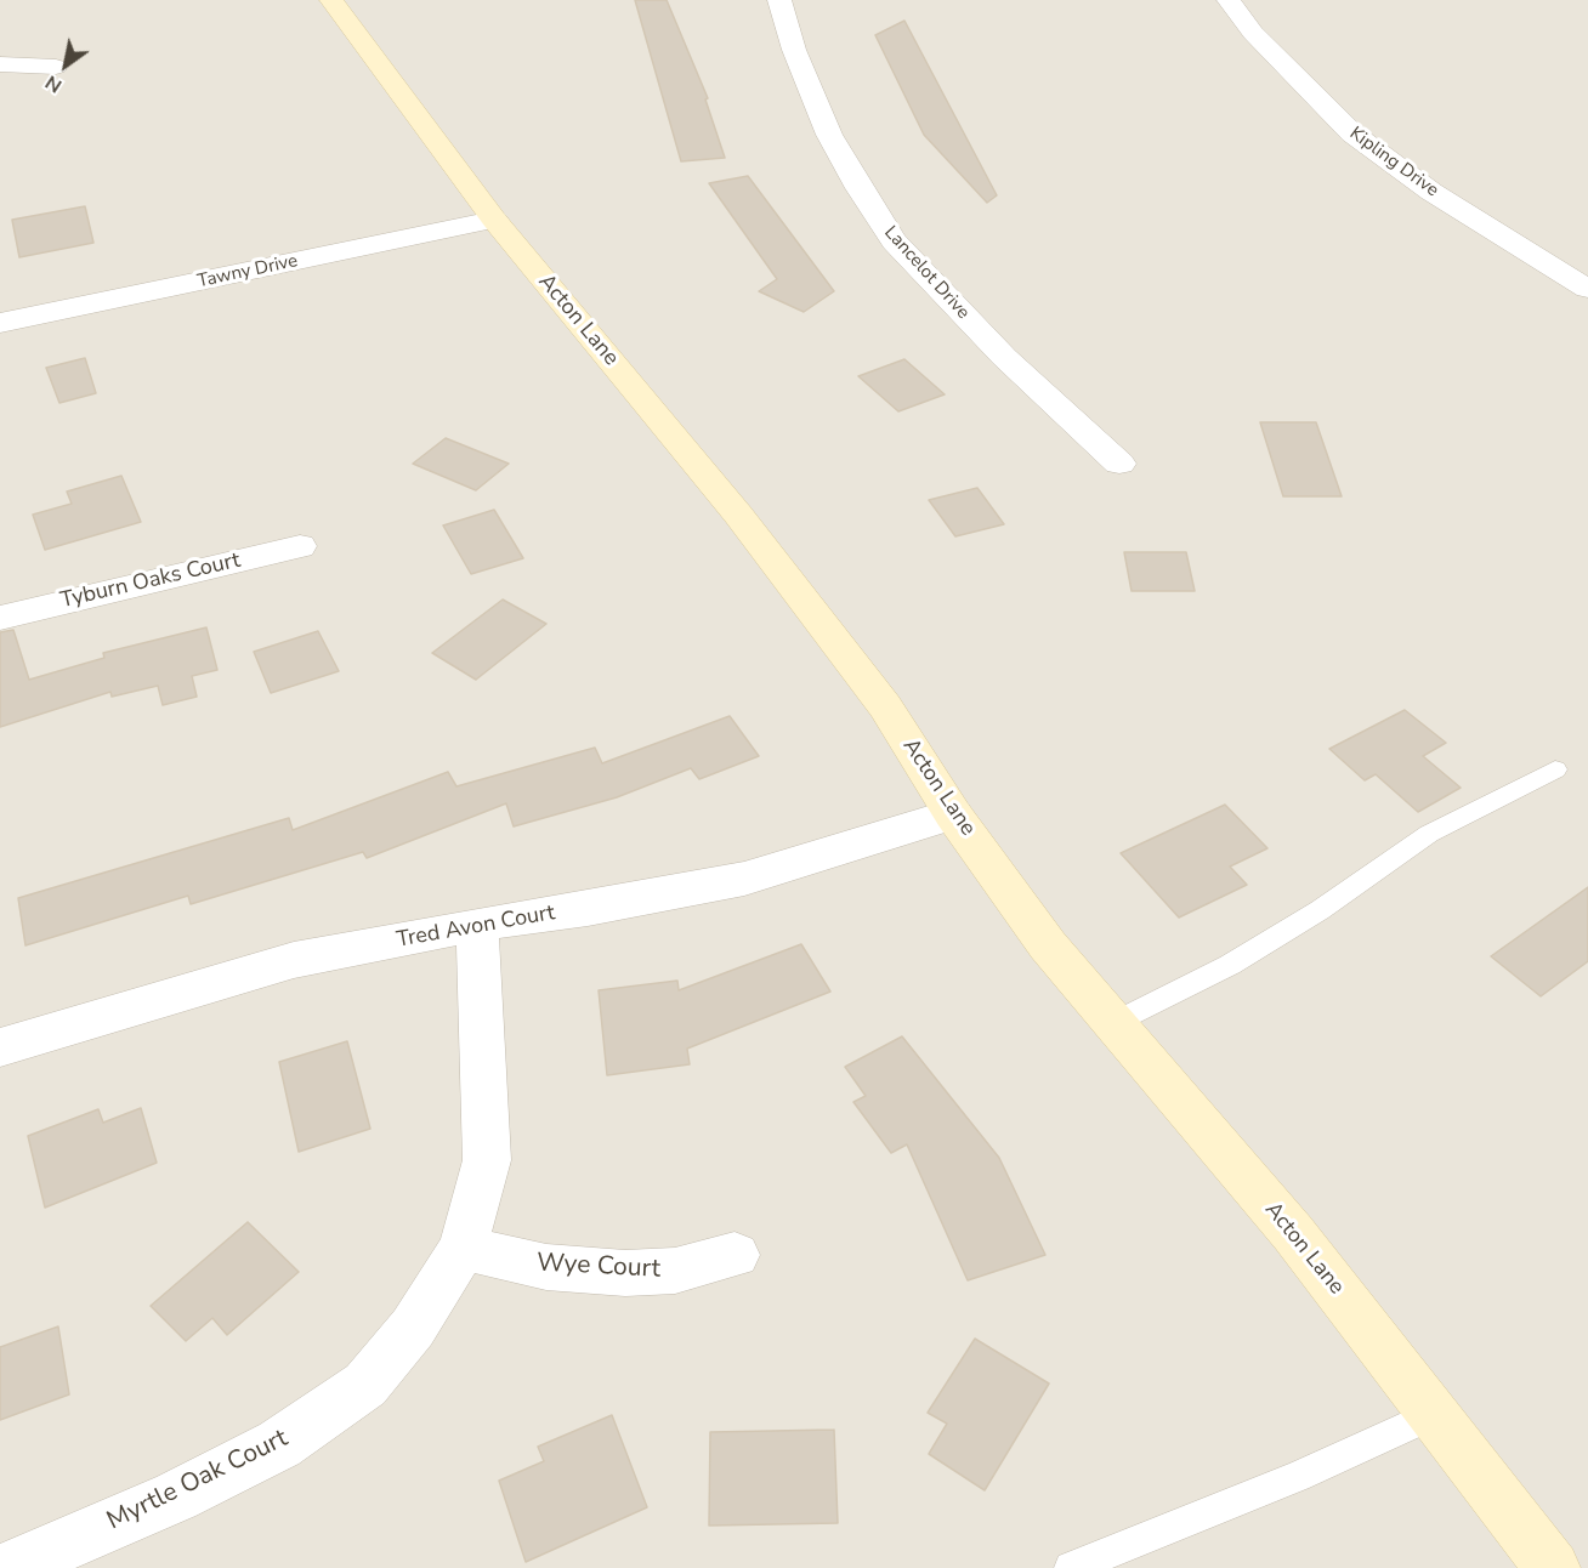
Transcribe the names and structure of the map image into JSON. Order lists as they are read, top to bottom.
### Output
{
  "streets": {
    "street": [
      "Kipling Drive",
      "Tawny Drive",
      "Lancelot Drive",
      "Acton Lane",
      "Tyburn Oaks Court",
      "Tred Avon Court",
      "Wye Court",
      "Myrtle Oak Court"
    ]
  },
  "crossings": [
    ["Tawny Drive", "Acton Lane"],
    ["Acton Lane", "Tred Avon Court"],
    ["Tred Avon Court", "Myrtle Oak Court"],
    ["Wye Court", "Myrtle Oak Court"]
  ],
  "north": "bottom left"
}
